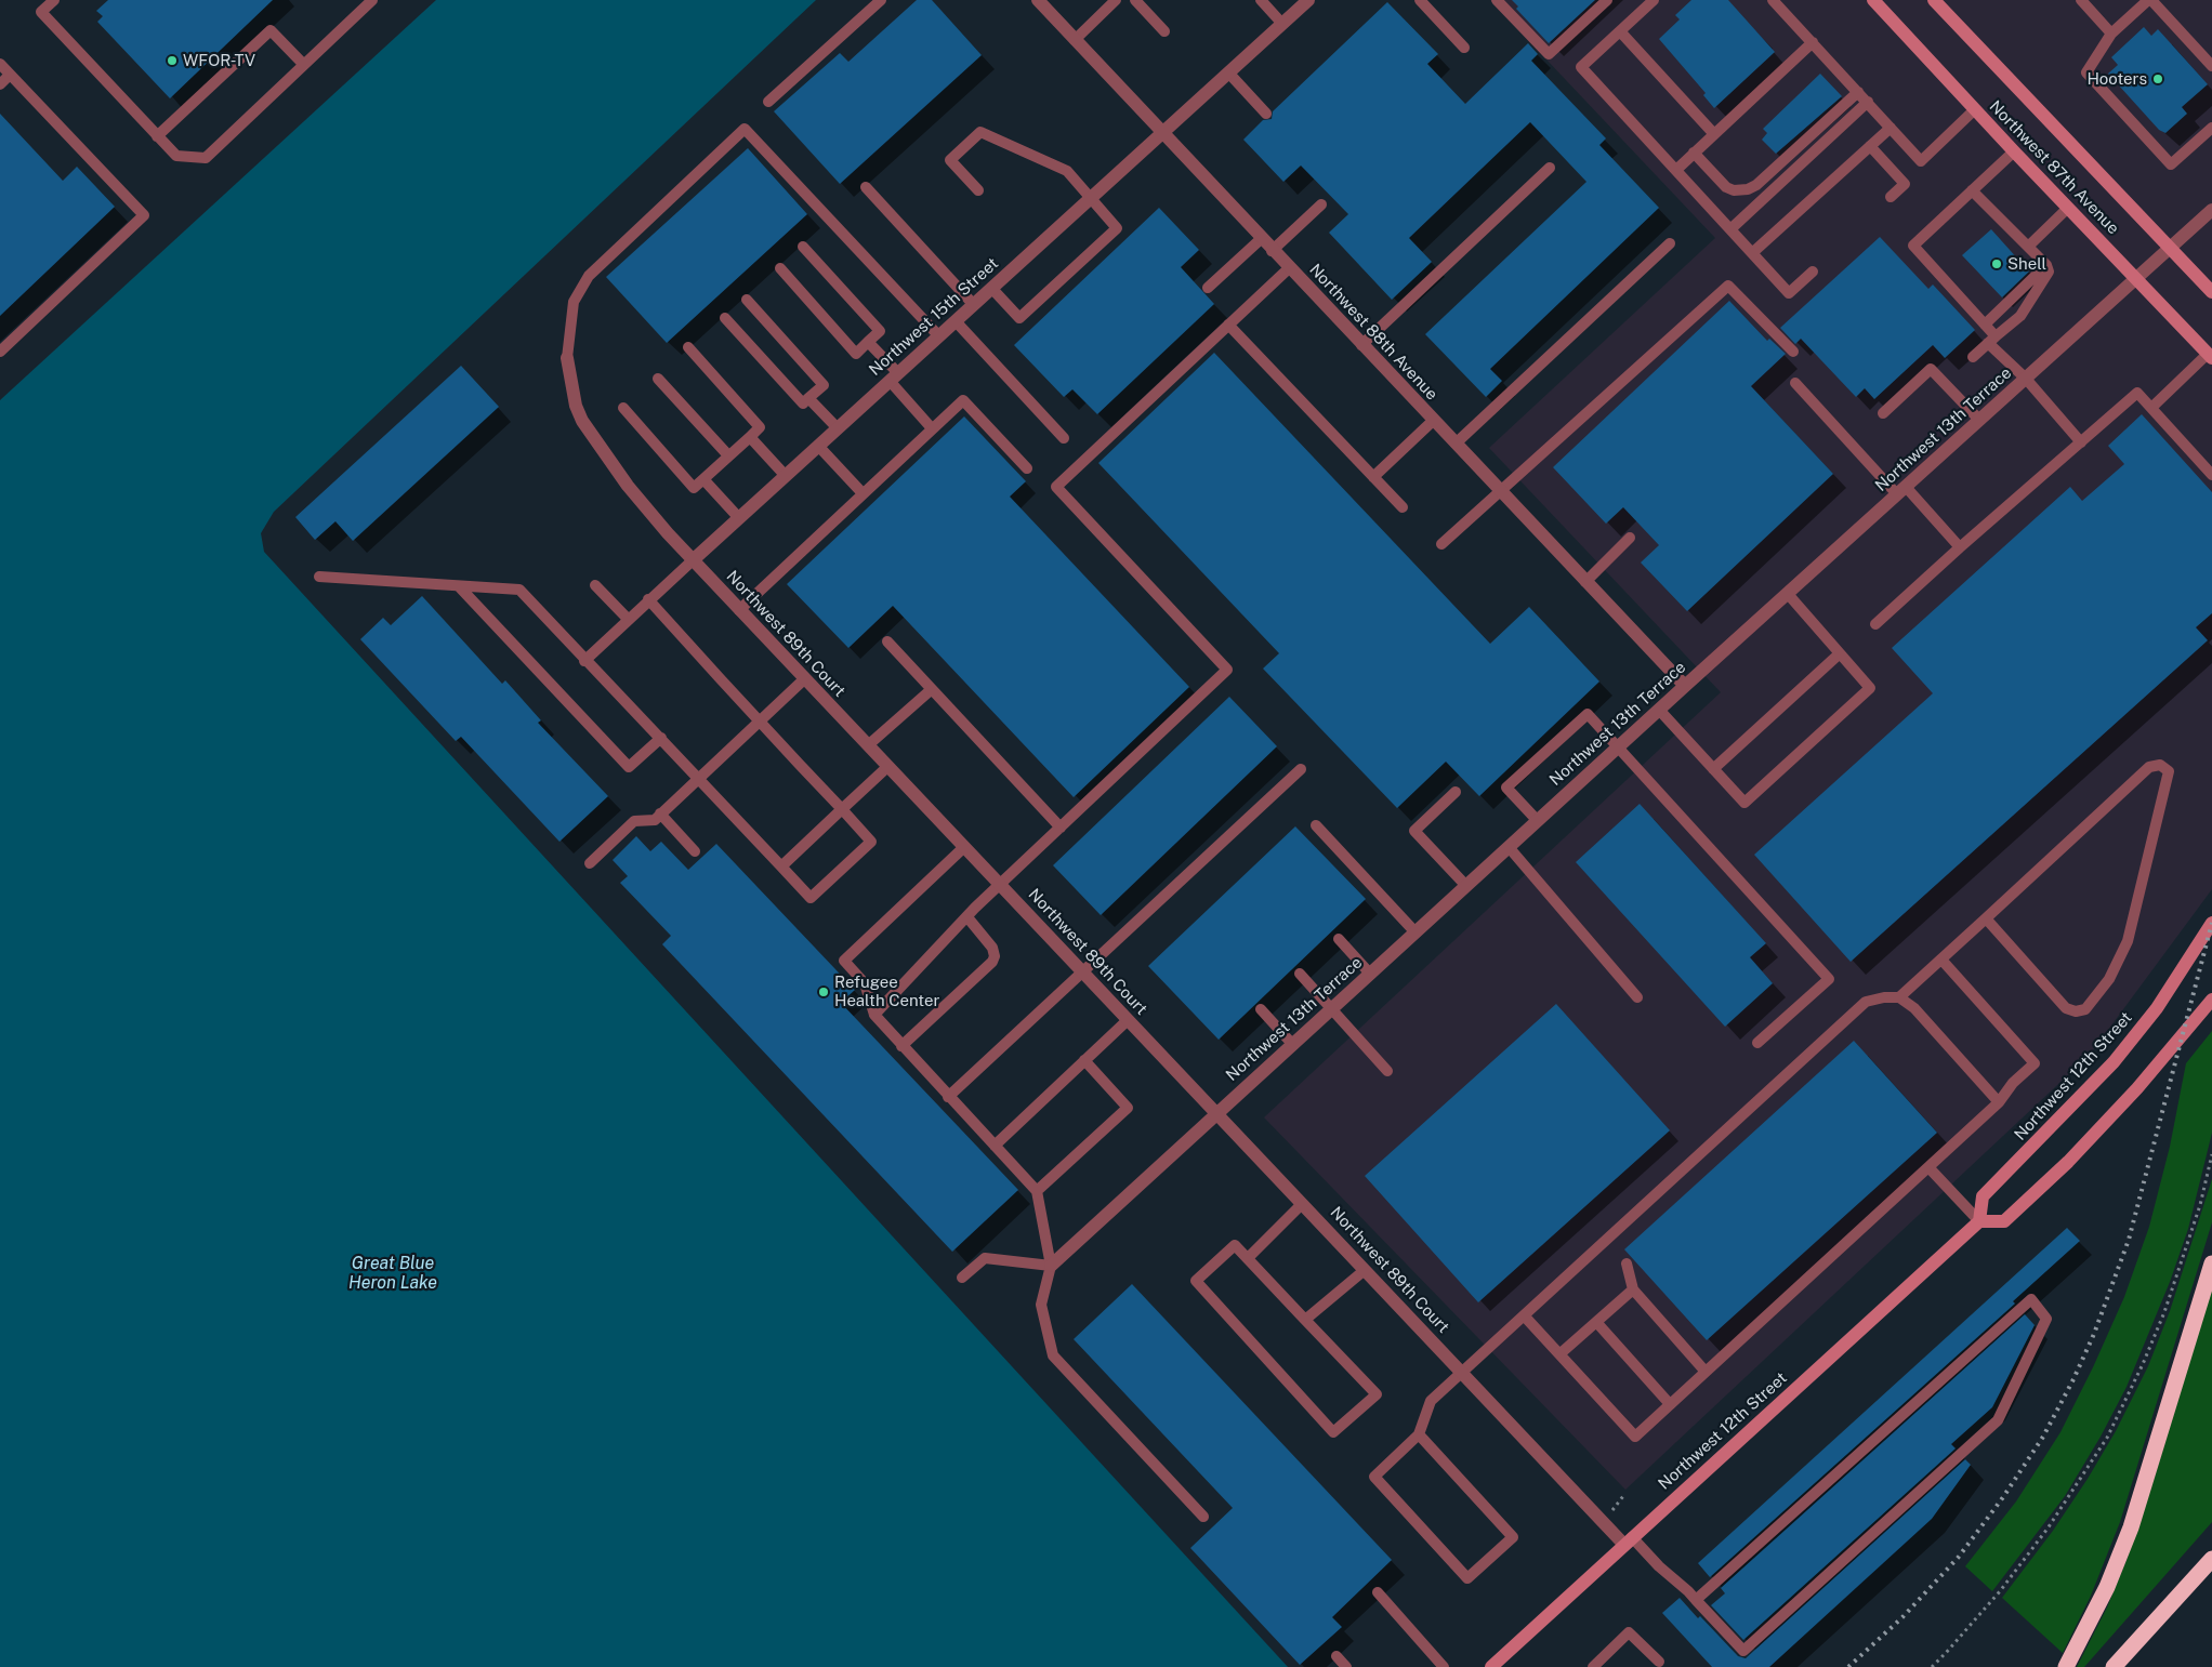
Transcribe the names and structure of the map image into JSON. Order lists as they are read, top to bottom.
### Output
{
  "streets": {
    "main road": ["Northwest 87th Avenue", "Northwest 12th Street"],
    "street": [
      "Northwest 15th Street",
      "Northwest 88th Avenue",
      "Northwest 13th Terrace",
      "Northwest 89th Court"
    ]
  },
  "crossings": [
    ["Northwest 87th Avenue", "Northwest 13th Terrace"],
    ["Northwest 15th Street", "Northwest 88th Avenue"],
    ["Northwest 15th Street", "Northwest 89th Court"],
    ["Northwest 88th Avenue", "Northwest 13th Terrace"],
    ["Northwest 13th Terrace", "Northwest 89th Court"],
    ["Northwest 89th Court", "Northwest 12th Street"]
  ],
  "water": ["Great Blue Heron Lake"],
  "places": [
    "WFOR-TV",
    "Hooters",
    "Shell",
    "Refugee Health Center"
  ]
}
